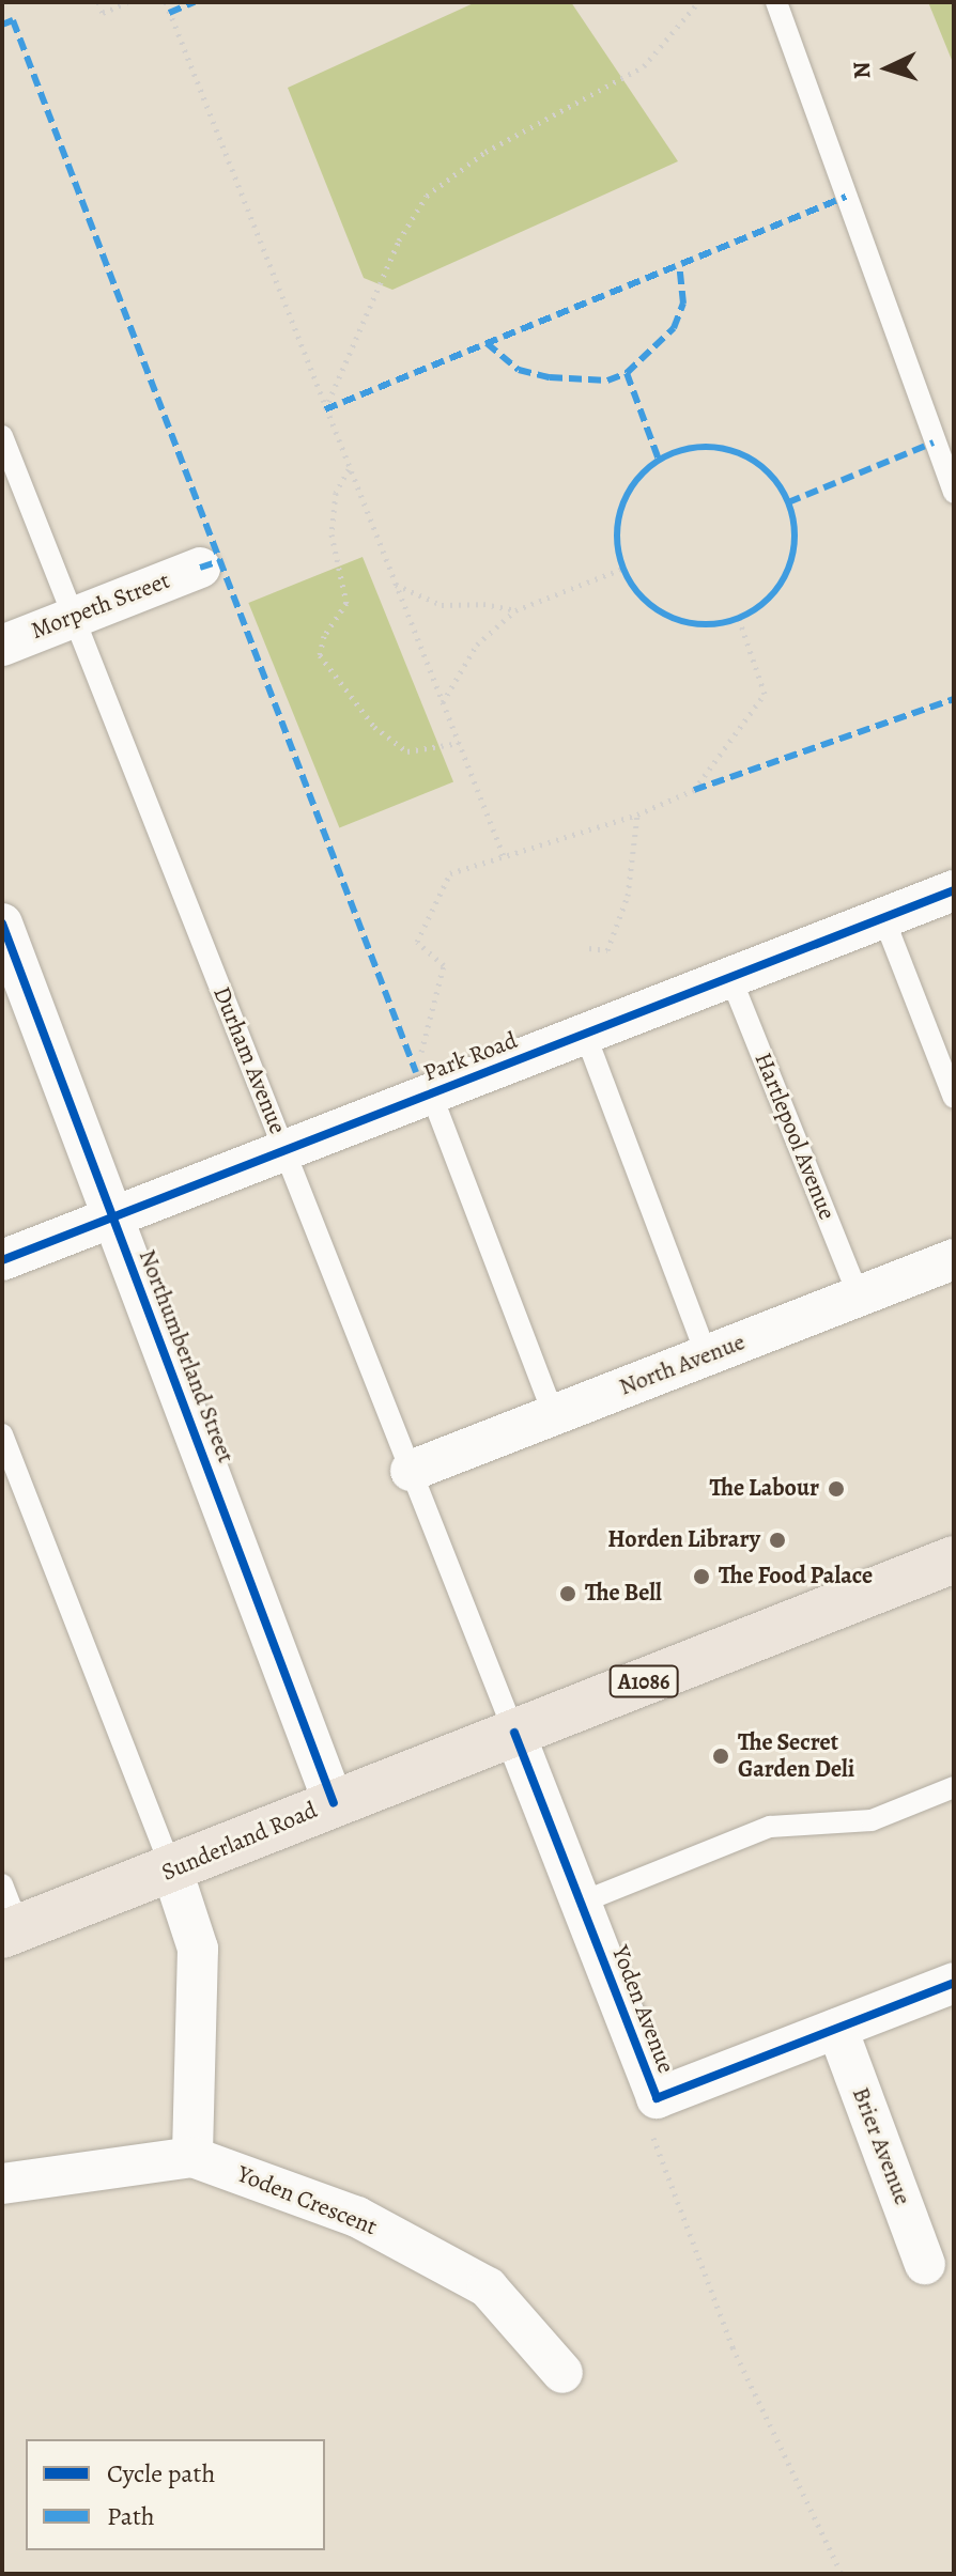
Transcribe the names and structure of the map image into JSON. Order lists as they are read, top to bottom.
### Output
{
  "streets": {
    "main road": ["A1086", "Sunderland Road"],
    "street": [
      "Morpeth Street",
      "Park Road",
      "Northumberland Street",
      "North Avenue",
      "Yoden Avenue",
      "Brier Avenue",
      "Yoden Crescent"
    ],
    "lane": ["Durham Avenue", "Hartlepool Avenue"]
  },
  "crossings": [
    ["Morpeth Street", "Durham Avenue"],
    ["Park Road", "Durham Avenue"],
    ["Park Road", "Hartlepool Avenue"],
    ["Park Road", "Northumberland Street"],
    ["Durham Avenue", "North Avenue"],
    ["Durham Avenue", "Sunderland Road"],
    ["Durham Avenue", "Yoden Avenue"],
    ["Hartlepool Avenue", "North Avenue"],
    ["Northumberland Street", "Sunderland Road"],
    ["Sunderland Road", "Yoden Avenue"],
    ["Yoden Avenue", "Brier Avenue"]
  ],
  "places": [
    "The Labour",
    "Horden Library",
    "The Food Palace",
    "The Bell",
    "The Secret Garden Deli"
  ],
  "legend": ["Cycle path", "Path"],
  "north": "left"
}
